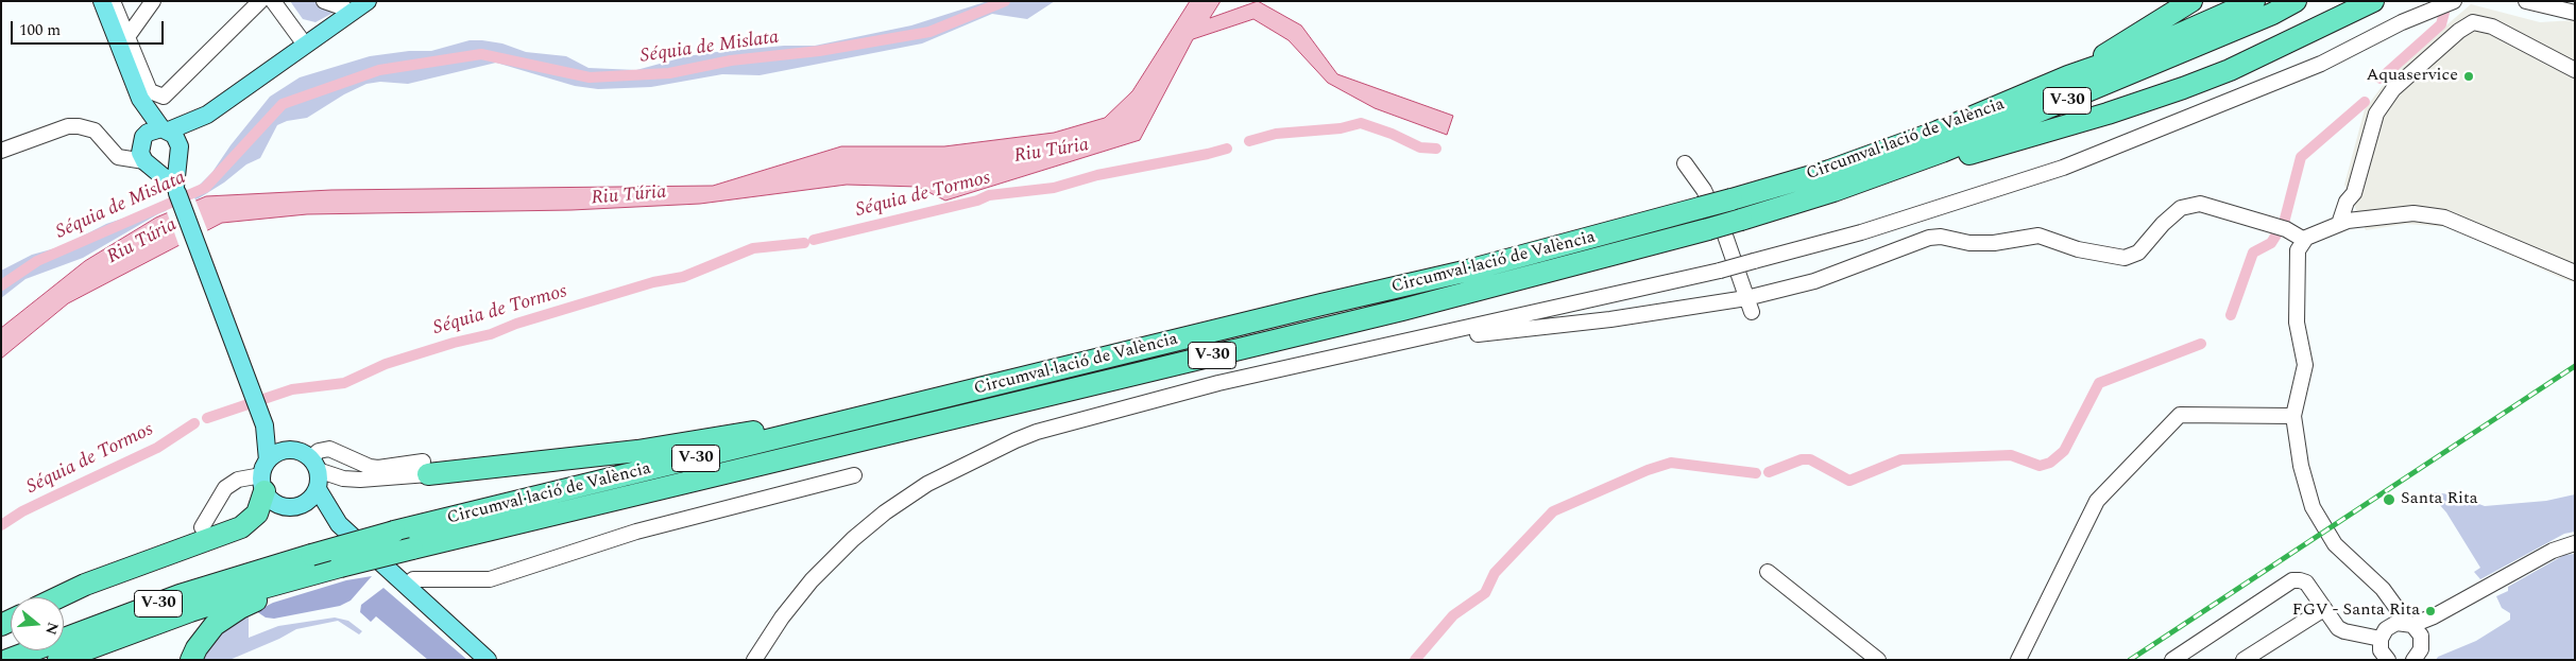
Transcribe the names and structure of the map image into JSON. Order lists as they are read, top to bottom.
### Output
{
  "streets": {
    "highway": ["V-30", "Circumval·lació de València"]
  },
  "water": ["Séquia de Mislata", "Riu Túria", "Séquia de Tormos"],
  "places": ["Aquaservice", "Santa Rita", "FGV - Santa Rita"],
  "scale_bar": "100 m",
  "north": "right"
}
